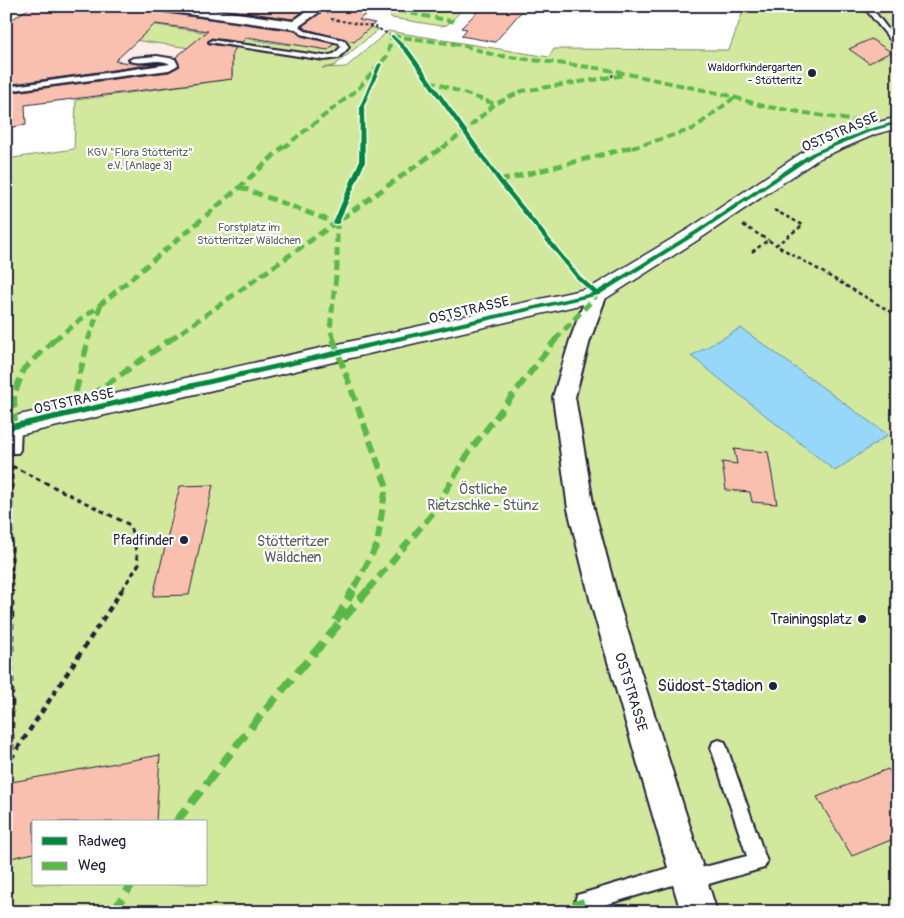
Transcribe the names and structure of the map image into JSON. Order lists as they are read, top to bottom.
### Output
{
  "streets": {
    "street": ["OSTSTRASSE"]
  },
  "parks": [
    "KGV \"Flora Stötteritz\" e.V. [Anlage 3]",
    "Forstplatz im Stötteritzer Wäldchen",
    "Östliche Rietzschke - Stünz",
    "Stötteritzer Wäldchen"
  ],
  "places": [
    "Waldorfkindergarten - Stötteritz",
    "Pfadfinder",
    "Trainingsplatz",
    "Südost-Stadion"
  ],
  "legend": ["Radweg", "Weg"]
}
